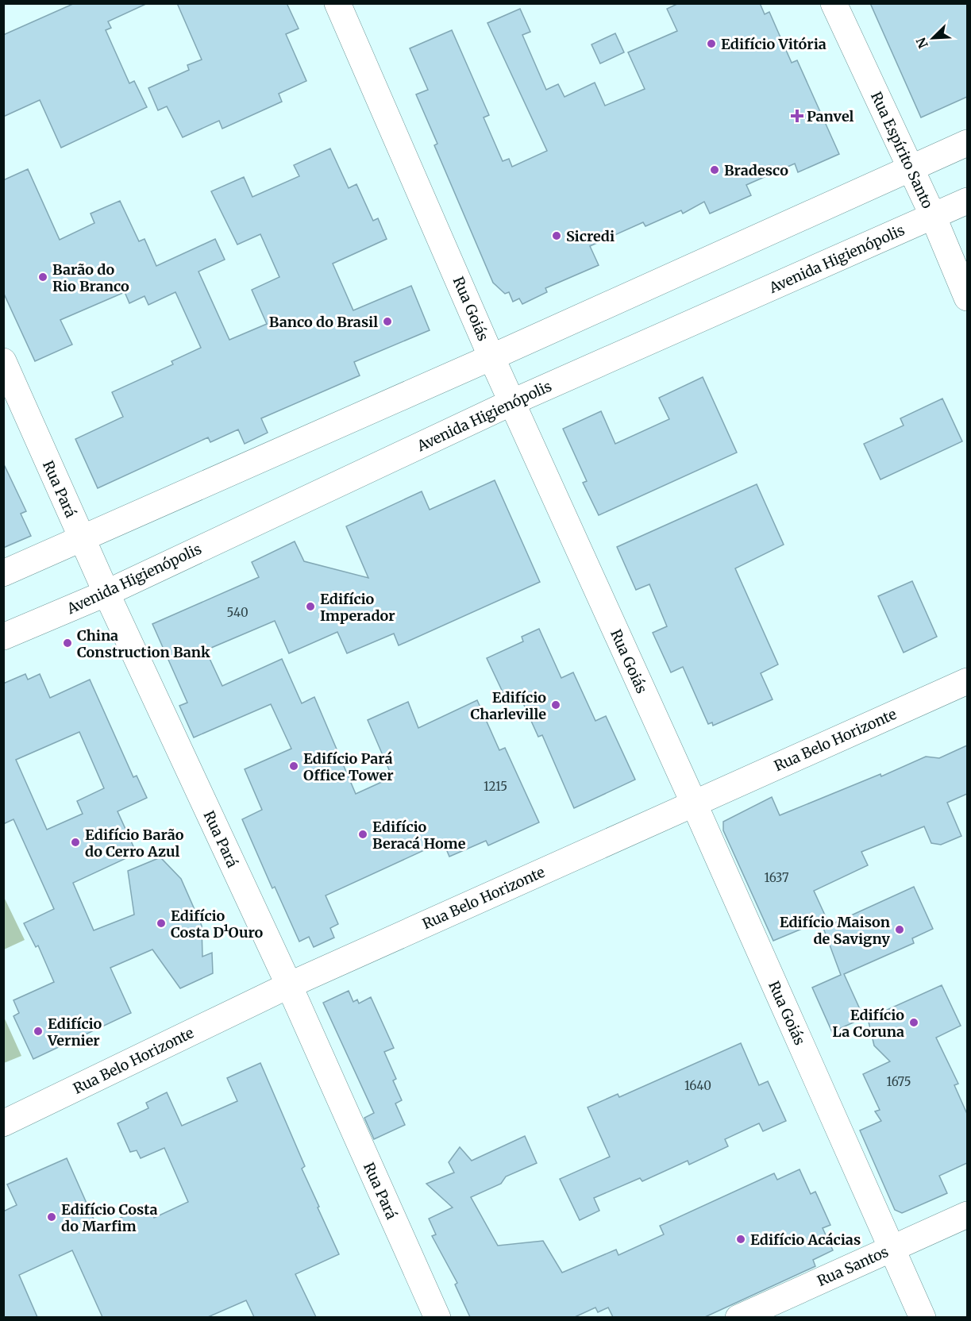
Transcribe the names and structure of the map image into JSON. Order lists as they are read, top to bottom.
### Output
{
  "streets": {
    "main road": [
      "Rua Espírito Santo",
      "Avenida Higienópolis",
      "Rua Goiás",
      "Rua Pará",
      "Rua Belo Horizonte",
      "Rua Santos"
    ]
  },
  "crossings": [
    ["Rua Espírito Santo", "Avenida Higienópolis"],
    ["Avenida Higienópolis", "Rua Goiás"],
    ["Avenida Higienópolis", "Rua Pará"],
    ["Rua Goiás", "Rua Belo Horizonte"],
    ["Rua Goiás", "Rua Santos"],
    ["Rua Pará", "Rua Belo Horizonte"]
  ],
  "places": {
    "other": [
      "Edifício Vitória",
      "Bradesco",
      "Sicredi",
      "Barão do Rio Branco",
      "Banco do Brasil",
      "Edifício Imperador",
      "China Construction Bank",
      "Edifício Charleville",
      "Edifício Pará Office Tower",
      "Edifício Beracá Home",
      "Edifício Barão do Cerro Azul",
      "Edifício Costa D¹Ouro",
      "Edifício Maison de Savigny",
      "Edifício La Coruna",
      "Edifício Vernier",
      "Edifício Costa do Marfim",
      "Edifício Acácias"
    ],
    "health": ["Panvel"]
  },
  "house_numbers": [
    "540",
    "1215",
    "1637",
    "1675",
    "1640"
  ],
  "north": "bottom left"
}
